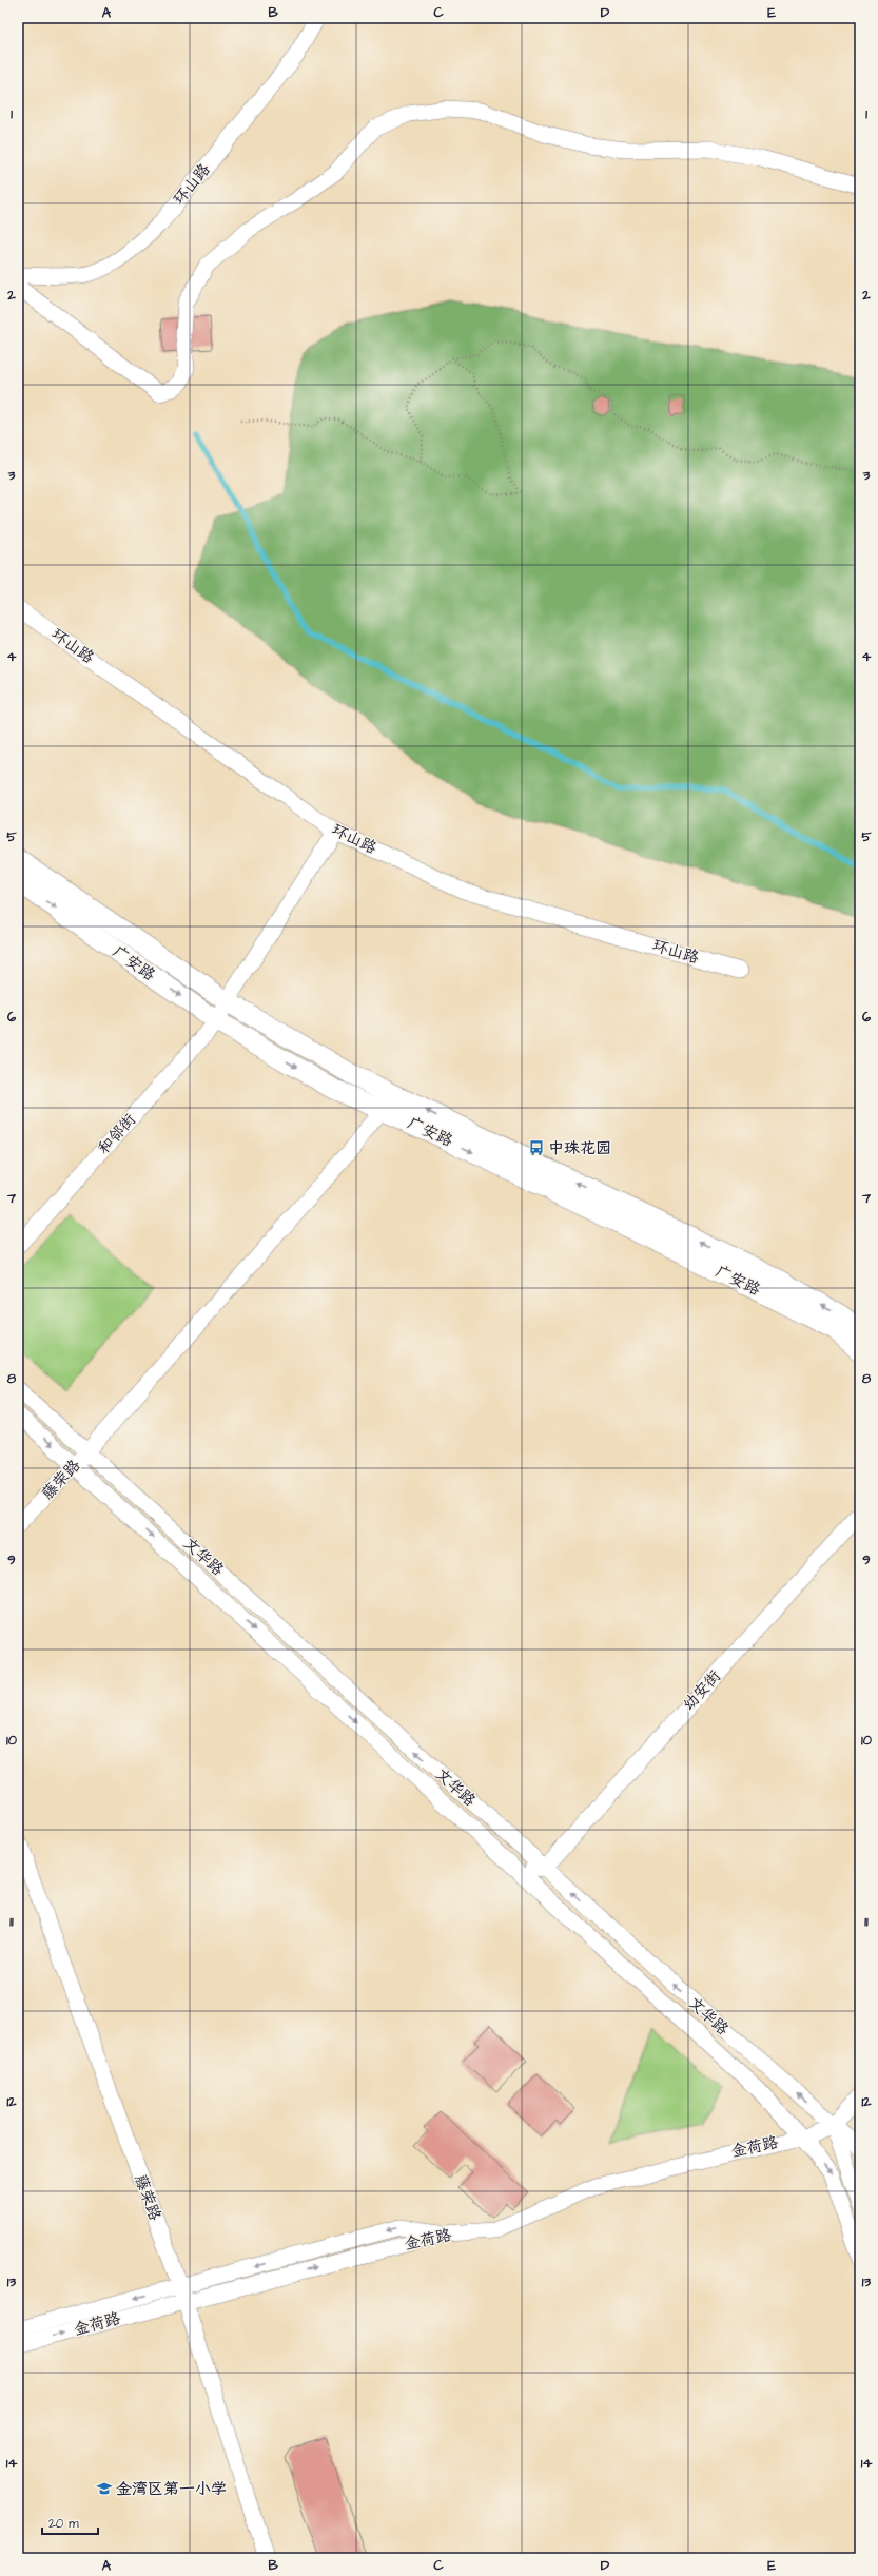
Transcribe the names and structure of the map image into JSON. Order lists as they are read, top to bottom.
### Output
{
  "streets": {
    "street": [
      "环山路",
      "广安路",
      "和邻街",
      "藤荣路",
      "文华路",
      "幼安街",
      "金荷路"
    ]
  },
  "crossings": [
    ["环山路", "和邻街"],
    ["广安路", "和邻街"],
    ["广安路", "藤荣路"],
    ["藤荣路", "文华路"],
    ["藤荣路", "金荷路"],
    ["文华路", "幼安街"],
    ["文华路", "金荷路"]
  ],
  "places": {
    "bus stop": ["中珠花园"],
    "school or university": ["金湾区第一小学"]
  },
  "scale_bar": "20 m",
  "grid": {
    "columns": [
      "A",
      "B",
      "C",
      "D",
      "E"
    ],
    "rows": [
      "1",
      "2",
      "3",
      "4",
      "5",
      "6",
      "7",
      "8",
      "9",
      "10",
      "11",
      "12",
      "13",
      "14"
    ]
  }
}
